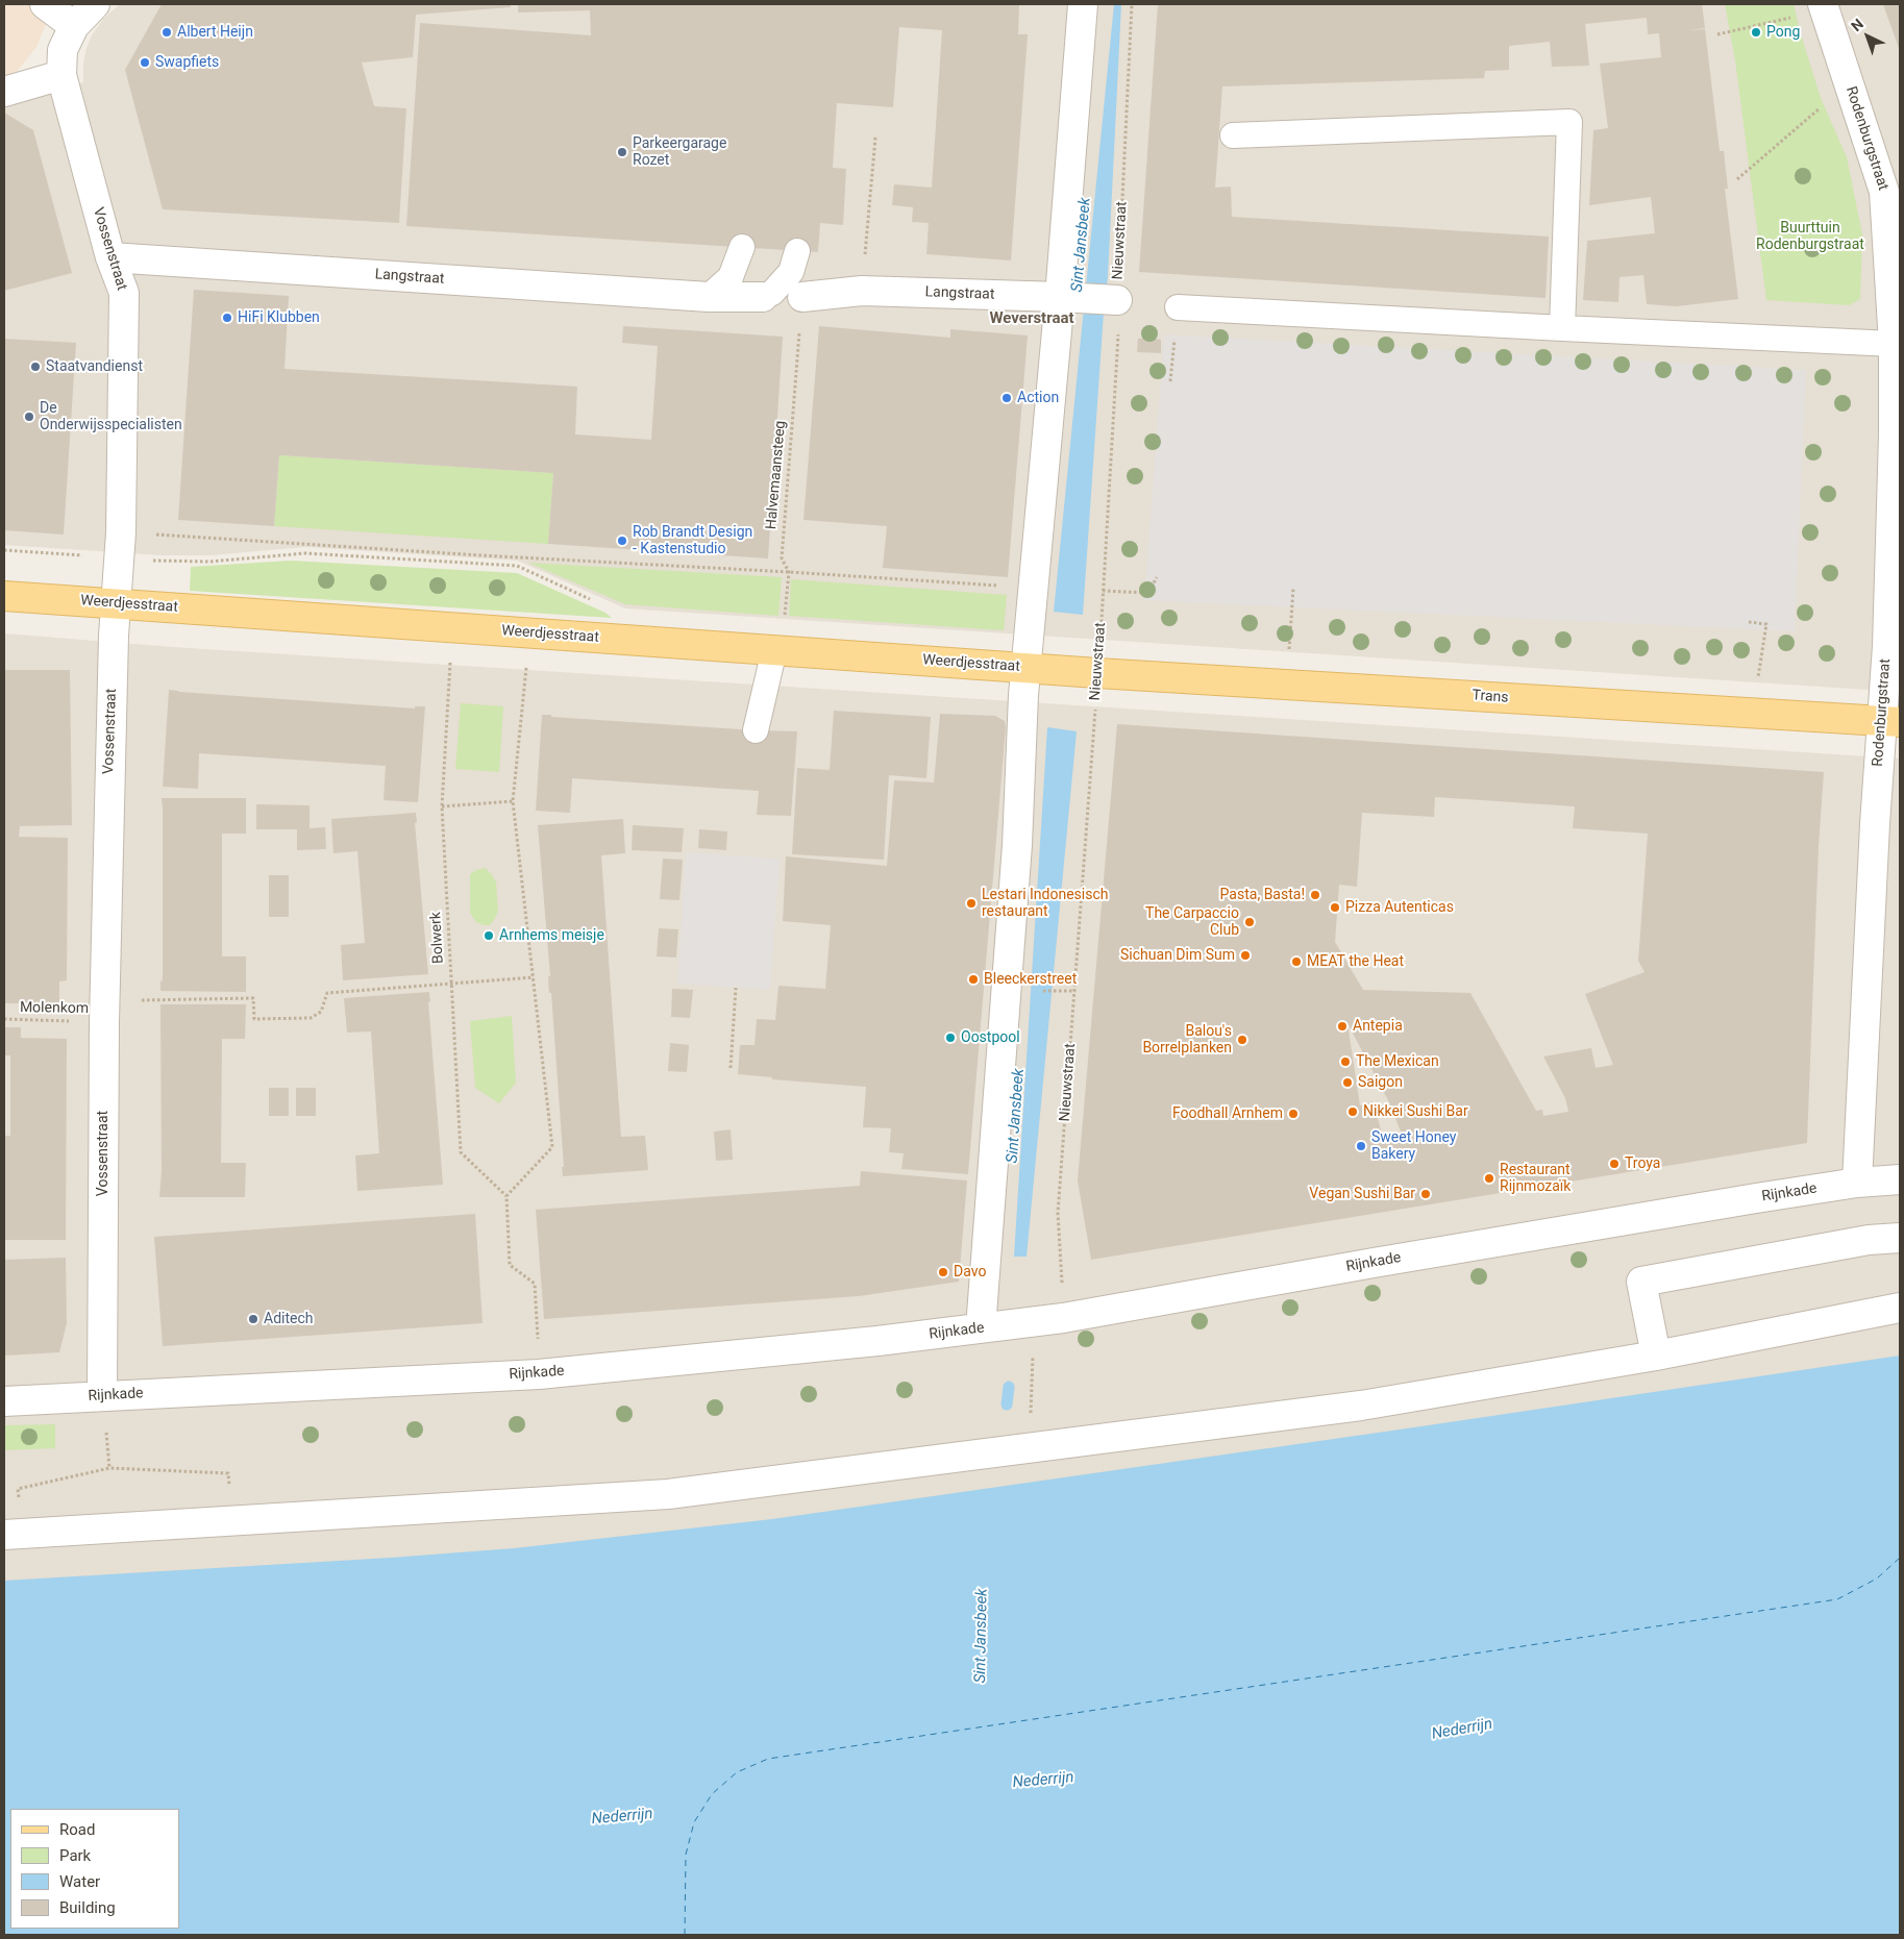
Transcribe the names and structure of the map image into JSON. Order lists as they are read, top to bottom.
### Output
{
  "streets": {
    "main road": ["Weerdjesstraat", "Trans"],
    "street": [
      "Rodenburgstraat",
      "Vossenstraat",
      "Langstraat",
      "Rijnkade"
    ],
    "path": [
      "Nieuwstraat",
      "Halvemaansteeg",
      "Bolwerk",
      "Molenkom"
    ]
  },
  "crossings": [
    ["Rodenburgstraat", "Trans"],
    ["Rodenburgstraat", "Rijnkade"],
    ["Nieuwstraat", "Langstraat"],
    ["Nieuwstraat", "Weerdjesstraat"],
    ["Nieuwstraat", "Trans"],
    ["Nieuwstraat", "Rijnkade"],
    ["Vossenstraat", "Langstraat"],
    ["Vossenstraat", "Weerdjesstraat"],
    ["Vossenstraat", "Molenkom"],
    ["Vossenstraat", "Rijnkade"],
    ["Langstraat", "Halvemaansteeg"],
    ["Halvemaansteeg", "Weerdjesstraat"],
    ["Weerdjesstraat", "Trans"],
    ["Bolwerk", "Molenkom"]
  ],
  "districts": ["Weverstraat"],
  "water": ["Sint Jansbeek", "Nederrijn"],
  "parks": ["Buurttuin Rodenburgstraat"],
  "places": [
    "Albert Heijn",
    "Pong",
    "Swapfiets",
    "Parkeergarage Rozet",
    "HiFi Klubben",
    "Staatvandienst",
    "Action",
    "De Onderwijsspecialisten",
    "Rob Brandt Design - Kastenstudio",
    "Pasta, Basta!",
    "Lestari Indonesisch restaurant",
    "Pizza Autenticas",
    "The Carpaccio Club",
    "Arnhems meisje",
    "Sichuan Dim Sum",
    "MEAT the Heat",
    "Bleeckerstreet",
    "Antepia",
    "Oostpool",
    "Balou's Borrelplanken",
    "The Mexican",
    "Saigon",
    "Nikkei Sushi Bar",
    "Foodhall Arnhem",
    "Sweet Honey Bakery",
    "Troya",
    "Restaurant Rijnmozaïk",
    "Vegan Sushi Bar",
    "Davo",
    "Aditech"
  ],
  "legend": [
    "Road",
    "Park",
    "Water",
    "Building"
  ],
  "north": "top left"
}
